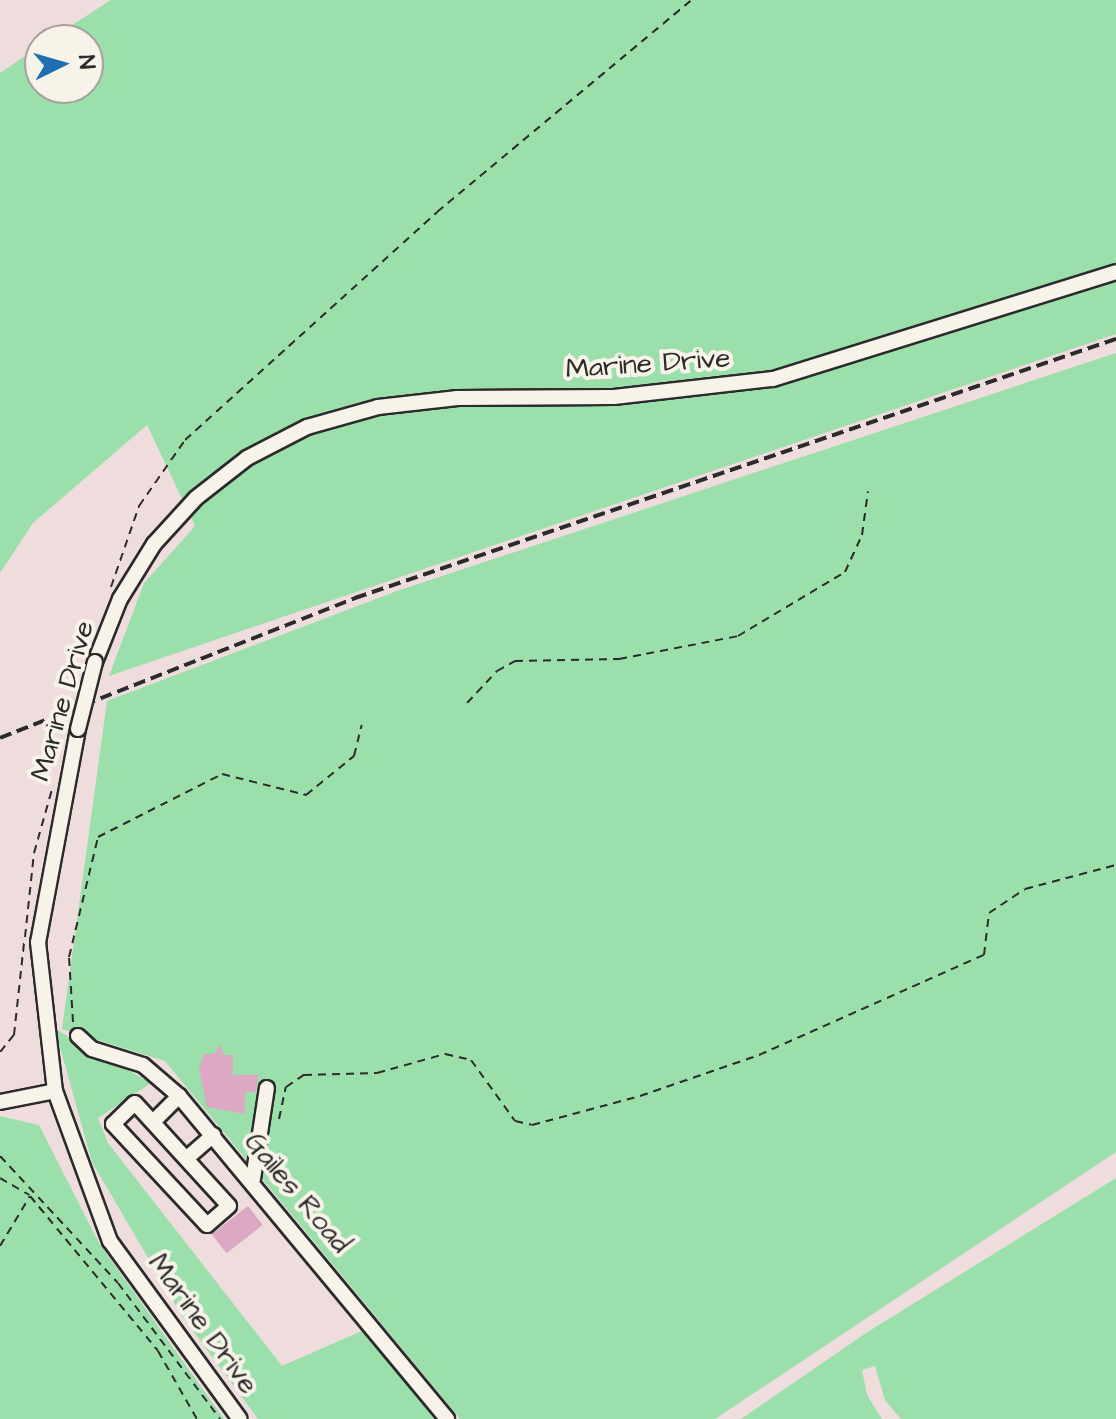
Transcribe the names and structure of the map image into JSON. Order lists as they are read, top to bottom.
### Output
{
  "streets": {
    "street": ["Marine Drive", "Gailes Road"]
  },
  "north": "right"
}
